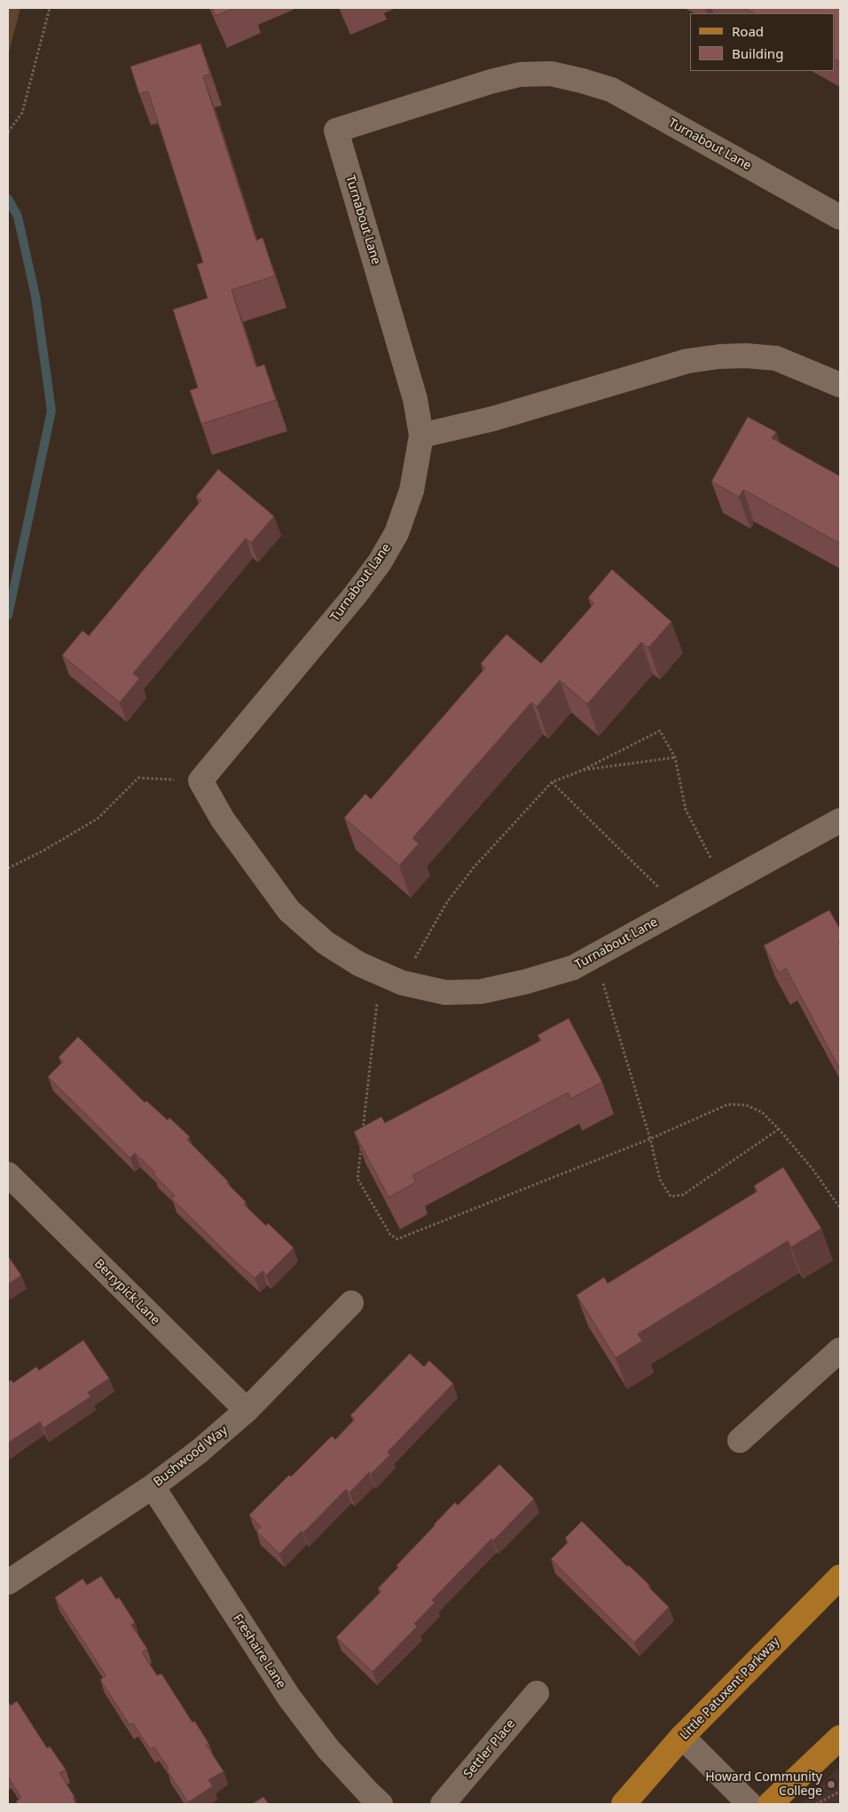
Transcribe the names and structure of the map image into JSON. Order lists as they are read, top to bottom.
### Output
{
  "streets": {
    "main road": ["Little Patuxent Parkway"],
    "street": [
      "Turnabout Lane",
      "Berrypick Lane",
      "Bushwood Way",
      "Freshaire Lane",
      "Settler Place"
    ]
  },
  "crossings": [
    ["Berrypick Lane", "Bushwood Way"],
    ["Bushwood Way", "Freshaire Lane"]
  ],
  "places": ["Howard Community College"],
  "legend": ["Road", "Building"]
}
